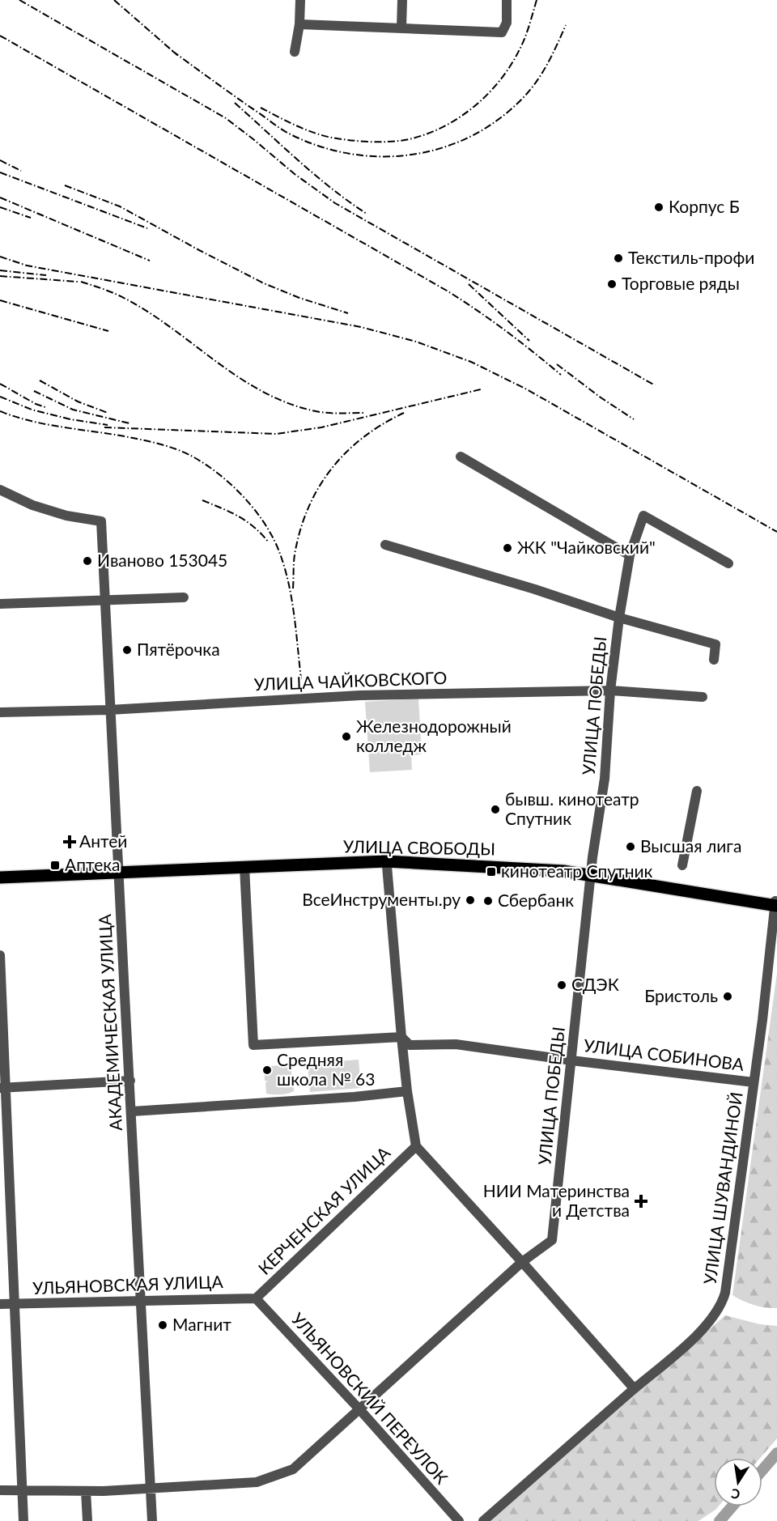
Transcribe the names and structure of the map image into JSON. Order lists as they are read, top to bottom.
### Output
{
  "streets": {
    "main road": ["УЛИЦА СВОБОДЫ"],
    "street": [
      "УЛИЦА ЧАЙКОВСКОГО",
      "УЛИЦА ПОБЕДЫ",
      "АКАДЕМИЧЕСКАЯ УЛИЦА",
      "УЛИЦА СОБИНОВА",
      "УЛИЦА ШУВАНДИНОЙ",
      "КЕРЧЕНСКАЯ УЛИЦА",
      "УЛЬЯНОВСКАЯ УЛИЦА",
      "УЛЬЯНОВСКИЙ ПЕРЕУЛОК"
    ]
  },
  "crossings": [
    ["УЛИЦА ЧАЙКОВСКОГО", "УЛИЦА ПОБЕДЫ"],
    ["УЛИЦА ЧАЙКОВСКОГО", "АКАДЕМИЧЕСКАЯ УЛИЦА"],
    ["УЛИЦА ПОБЕДЫ", "УЛИЦА СВОБОДЫ"],
    ["УЛИЦА ПОБЕДЫ", "АКАДЕМИЧЕСКАЯ УЛИЦА"],
    ["УЛИЦА ПОБЕДЫ", "УЛИЦА СОБИНОВА"],
    ["УЛИЦА ПОБЕДЫ", "УЛЬЯНОВСКИЙ ПЕРЕУЛОК"],
    ["УЛИЦА СВОБОДЫ", "АКАДЕМИЧЕСКАЯ УЛИЦА"],
    ["УЛИЦА СВОБОДЫ", "УЛИЦА СОБИНОВА"],
    ["УЛИЦА СВОБОДЫ", "УЛИЦА ШУВАНДИНОЙ"],
    ["АКАДЕМИЧЕСКАЯ УЛИЦА", "УЛЬЯНОВСКАЯ УЛИЦА"],
    ["УЛИЦА СОБИНОВА", "УЛИЦА ШУВАНДИНОЙ"],
    ["КЕРЧЕНСКАЯ УЛИЦА", "УЛЬЯНОВСКАЯ УЛИЦА"],
    ["КЕРЧЕНСКАЯ УЛИЦА", "УЛЬЯНОВСКИЙ ПЕРЕУЛОК"],
    ["УЛЬЯНОВСКАЯ УЛИЦА", "УЛЬЯНОВСКИЙ ПЕРЕУЛОК"]
  ],
  "places": {
    "other": [
      "Корпус Б",
      "Текстиль-профи",
      "Торговые ряды",
      "ЖК \"Чайковский\"",
      "Иваново 153045",
      "Пятёрочка",
      "Железнодорожный колледж",
      "бывш. кинотеатр Спутник",
      "Высшая лига",
      "ВсеИнструменты.ру",
      "Сбербанк",
      "СДЭК",
      "Бристоль",
      "Средняя школа № 63",
      "Магнит"
    ],
    "health": ["Антей", "НИИ Материнства и Детства"],
    "transit": ["Аптека", "кинотеатр Спутник"]
  },
  "north": "bottom"
}
